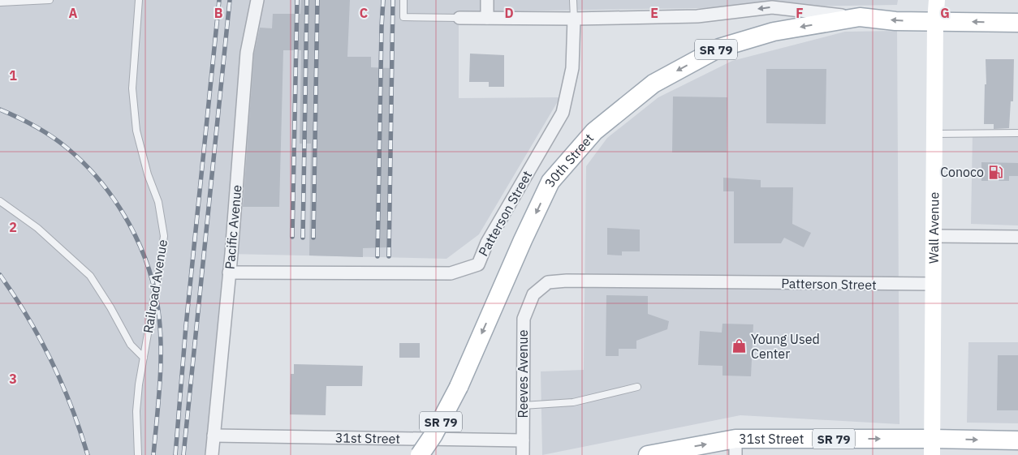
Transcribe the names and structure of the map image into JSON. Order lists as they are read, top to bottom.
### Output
{
  "streets": {
    "main road": [
      "SR 79",
      "30th Street",
      "Wall Avenue",
      "31st Street"
    ],
    "street": ["Patterson Street", "Pacific Avenue", "Reeves Avenue"],
    "lane": ["Railroad Avenue"]
  },
  "crossings": [
    ["30th Street", "Patterson Street"],
    ["30th Street", "Wall Avenue"],
    ["Patterson Street", "Pacific Avenue"],
    ["Patterson Street", "Wall Avenue"],
    ["Patterson Street", "Reeves Avenue"],
    ["Pacific Avenue", "31st Street"],
    ["Wall Avenue", "31st Street"],
    ["Reeves Avenue", "31st Street"]
  ],
  "one_way": ["30th Street", "31st Street"],
  "places": {
    "fuel station": ["Conoco"],
    "shop": ["Young Used Center"]
  },
  "grid": {
    "columns": [
      "A",
      "B",
      "C",
      "D",
      "E",
      "F",
      "G"
    ],
    "rows": ["1", "2", "3"]
  }
}
